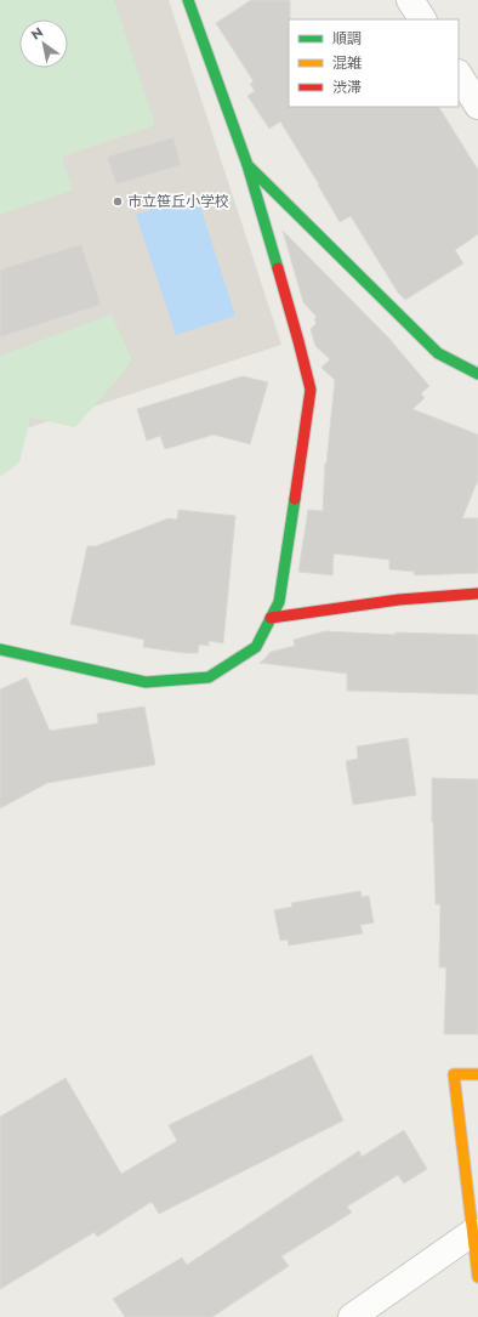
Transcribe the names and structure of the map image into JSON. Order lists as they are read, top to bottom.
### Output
{
  "places": ["市立笹丘小学校"],
  "legend": ["順調", "混雑", "渋滞"],
  "north": "top left"
}
